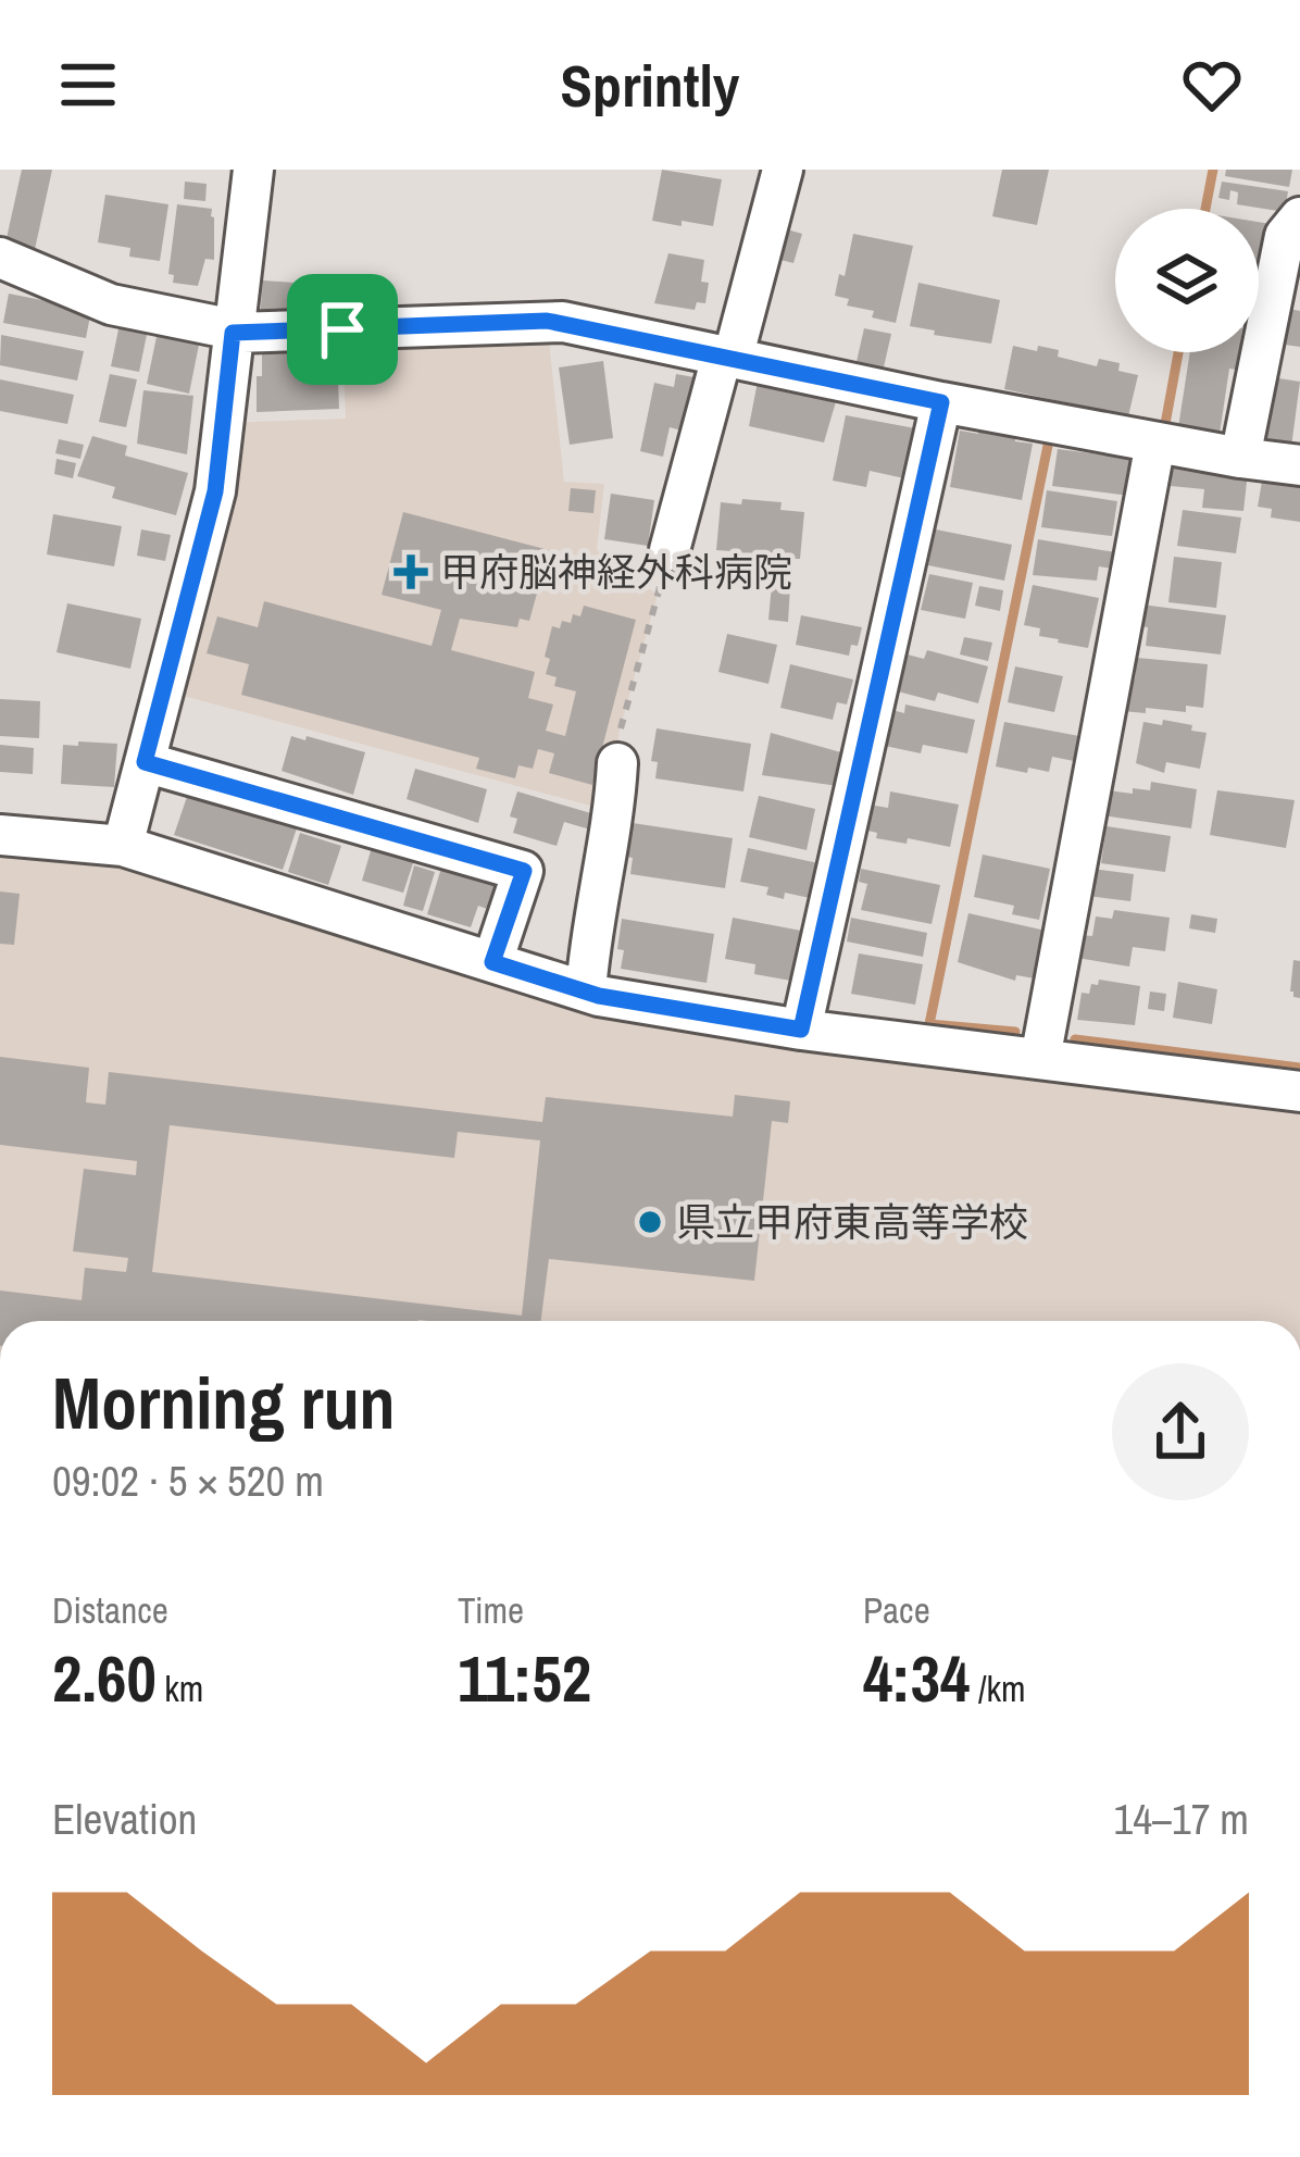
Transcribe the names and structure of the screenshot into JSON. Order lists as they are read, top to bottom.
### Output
{
  "places": {
    "health": ["甲府脳神経外科病院"],
    "other": ["県立甲府東高等学校"]
  },
  "page": {
    "header": "Sprintly",
    "heading": ["Morning run", "09:02 · 5 × 520 m"],
    "stats": [
      ["Distance", "2.60 km"],
      ["Time", "11:52"],
      ["Pace", "4:34 /km"]
    ],
    "chart": ["Elevation", "14–17 m"]
  }
}
